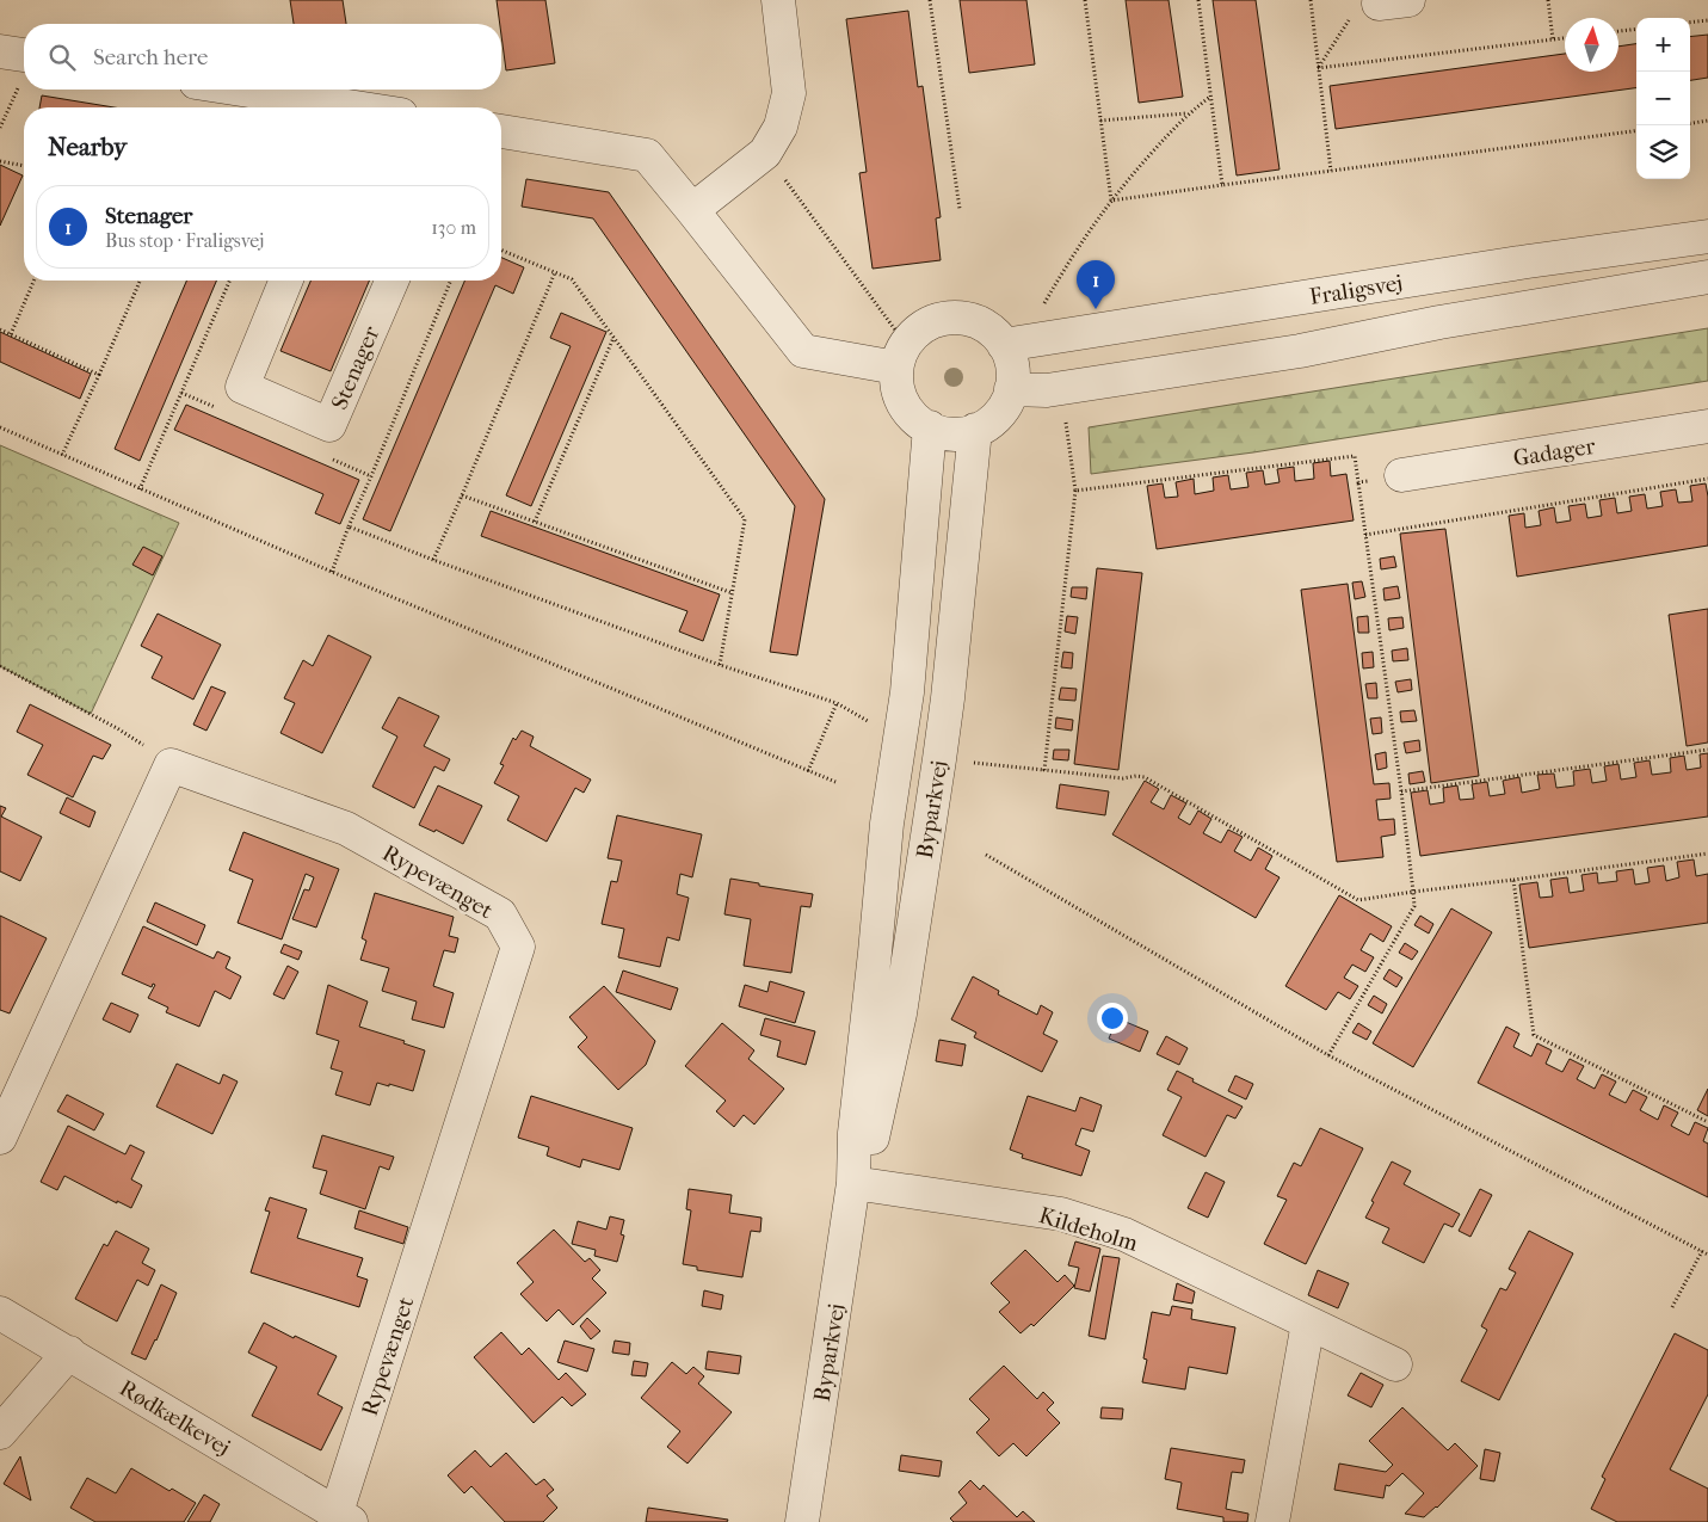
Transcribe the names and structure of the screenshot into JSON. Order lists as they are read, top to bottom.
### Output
{
  "streets": {
    "street": [
      "Fraligsvej",
      "Stenager",
      "Gadager",
      "Byparkvej",
      "Rypevænget",
      "Kildeholm",
      "Rødkælkevej"
    ]
  },
  "crossings": [
    ["Fraligsvej", "Byparkvej"],
    ["Byparkvej", "Kildeholm"],
    ["Rypevænget", "Rødkælkevej"]
  ],
  "north": "top",
  "page": {
    "map_buttons": ["+", "−"],
    "search": "Search here",
    "heading": "Nearby",
    "list": [
      {
        "mark": "1",
        "name": "Stenager",
        "note": "Bus stop · Fraligsvej",
        "value": "130 m"
      }
    ],
    "pins": "1"
  }
}
